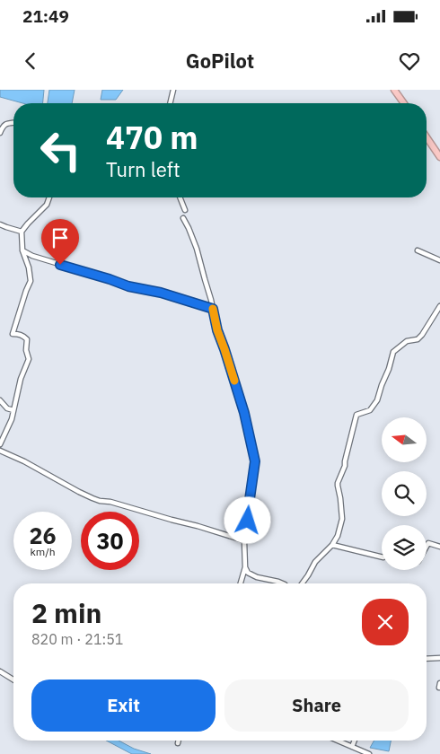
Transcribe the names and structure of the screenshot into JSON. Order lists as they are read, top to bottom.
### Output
{
  "north": "left",
  "page": {
    "status": "21:49",
    "header": "GoPilot",
    "turn": ["470 m", "Turn left"],
    "speed": "26 km/h",
    "limit": "30",
    "heading": ["2 min", "820 m · 21:51"],
    "buttons": ["Exit", "Share"]
  }
}
